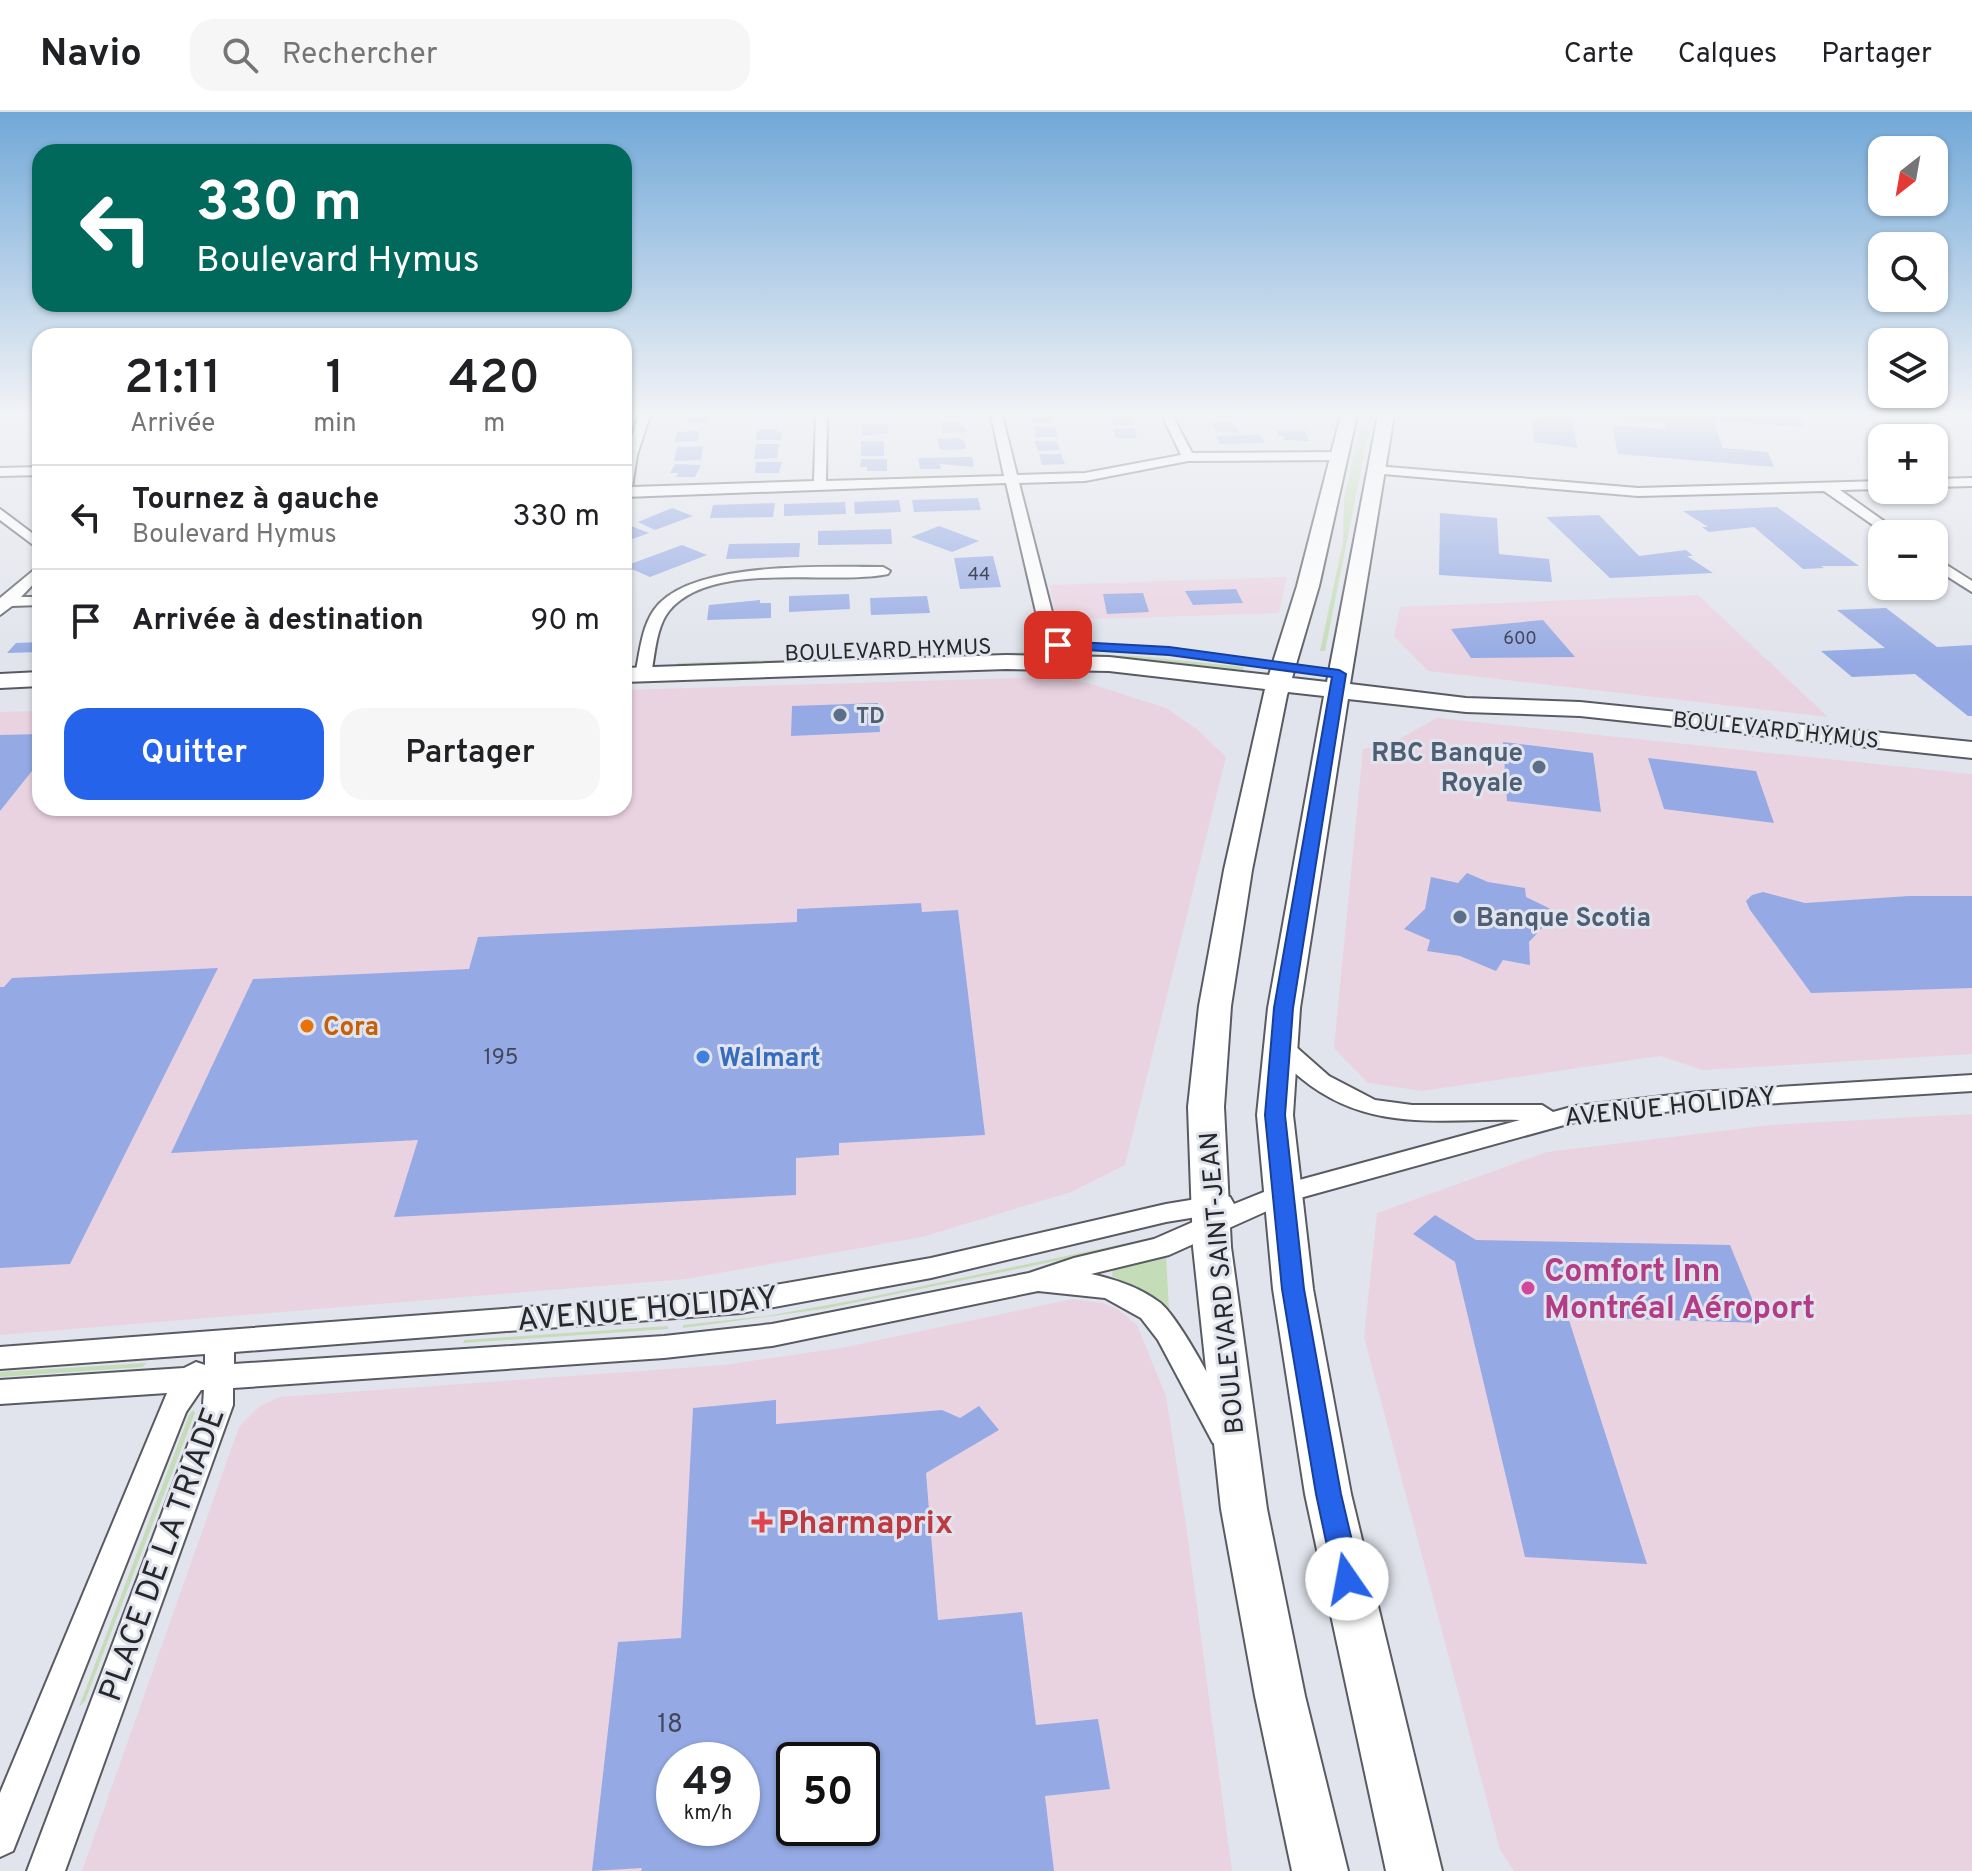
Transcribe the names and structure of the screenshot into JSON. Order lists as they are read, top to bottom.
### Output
{
  "streets": {
    "main road": ["BOULEVARD HYMUS", "BOULEVARD SAINT-JEAN"],
    "street": ["AVENUE HOLIDAY", "PLACE DE LA TRIADE"]
  },
  "crossings": [
    ["BOULEVARD HYMUS", "BOULEVARD SAINT-JEAN"],
    ["AVENUE HOLIDAY", "BOULEVARD SAINT-JEAN"],
    ["AVENUE HOLIDAY", "PLACE DE LA TRIADE"]
  ],
  "places": {
    "other": [
      "TD",
      "RBC Banque Royale",
      "Banque Scotia",
      "Cora",
      "Walmart",
      "Comfort Inn Montréal Aéroport"
    ],
    "health": ["Pharmaprix"]
  },
  "house_numbers": [
    "44",
    "600",
    "195",
    "18"
  ],
  "north": "bottom left",
  "page": {
    "header": "Navio",
    "search": "Rechercher",
    "nav": ["Carte", "Calques", "Partager"],
    "map_buttons": ["+", "−"],
    "turn": ["330 m", "Boulevard Hymus"],
    "eta": [
      "21:11",
      "Arrivée",
      "1",
      "min",
      "420",
      "m"
    ],
    "list": [
      {
        "name": "Tournez à gauche",
        "note": "Boulevard Hymus",
        "value": "330 m"
      },
      {
        "name": "Arrivée à destination",
        "value": "90 m"
      }
    ],
    "buttons": ["Quitter", "Partager"],
    "speed": "49 km/h",
    "limit": "50"
  }
}
